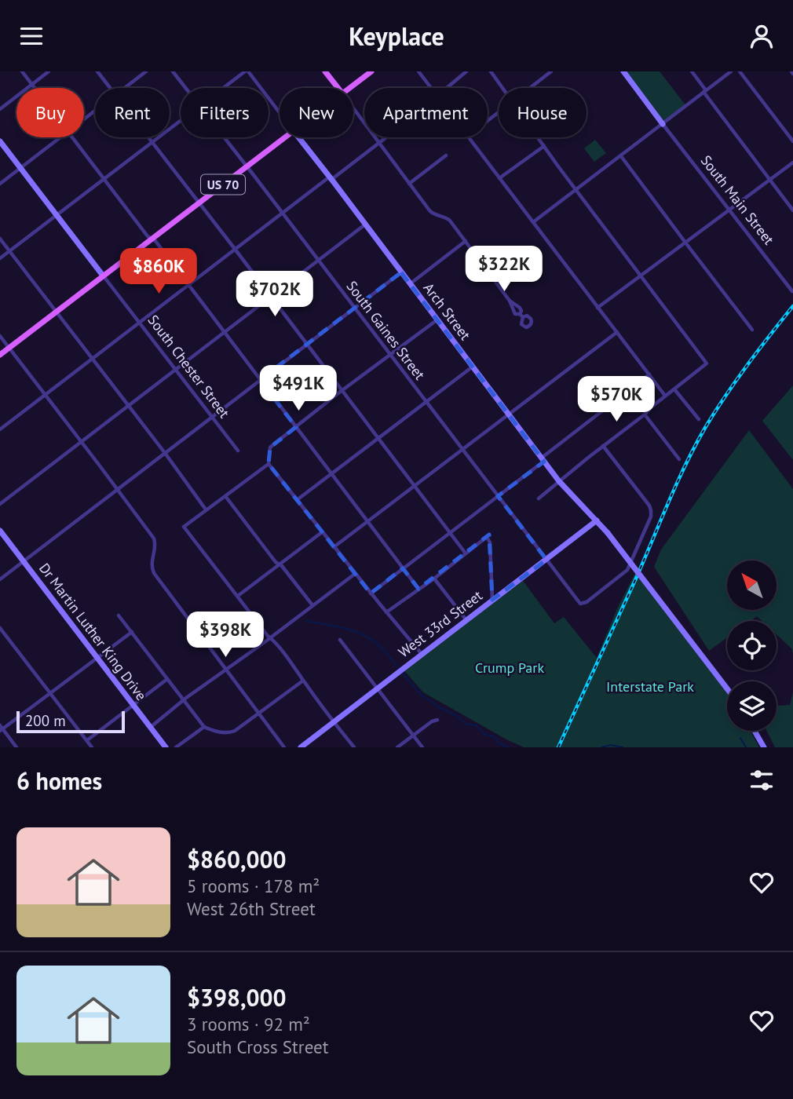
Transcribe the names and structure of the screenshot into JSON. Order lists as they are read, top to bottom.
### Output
{
  "streets": {
    "main road": [
      "US 70",
      "South Main Street",
      "Arch Street",
      "South Chester Street",
      "West 33rd Street",
      "Dr Martin Luther King Drive"
    ],
    "street": ["South Gaines Street"]
  },
  "crossings": [
    ["US 70", "South Gaines Street"],
    ["US 70", "South Chester Street"],
    ["Arch Street", "West 33rd Street"],
    ["South Gaines Street", "West 33rd Street"]
  ],
  "parks": ["Crump Park", "Interstate Park"],
  "scale_bar": "200 m",
  "north": "top left",
  "page": {
    "header": "Keyplace",
    "chip": [
      "Buy",
      "Rent",
      "Filters",
      "New",
      "Apartment",
      "House"
    ],
    "price": [
      "$322K",
      "$860K",
      "$702K",
      "$491K",
      "$570K",
      "$398K"
    ],
    "scale": "200 m",
    "heading": "6 homes",
    "list": [
      {
        "name": "$860,000",
        "note": "5 rooms · 178 m² · West 26th Street"
      },
      {
        "name": "$398,000",
        "note": "3 rooms · 92 m² · South Cross Street"
      }
    ]
  }
}
